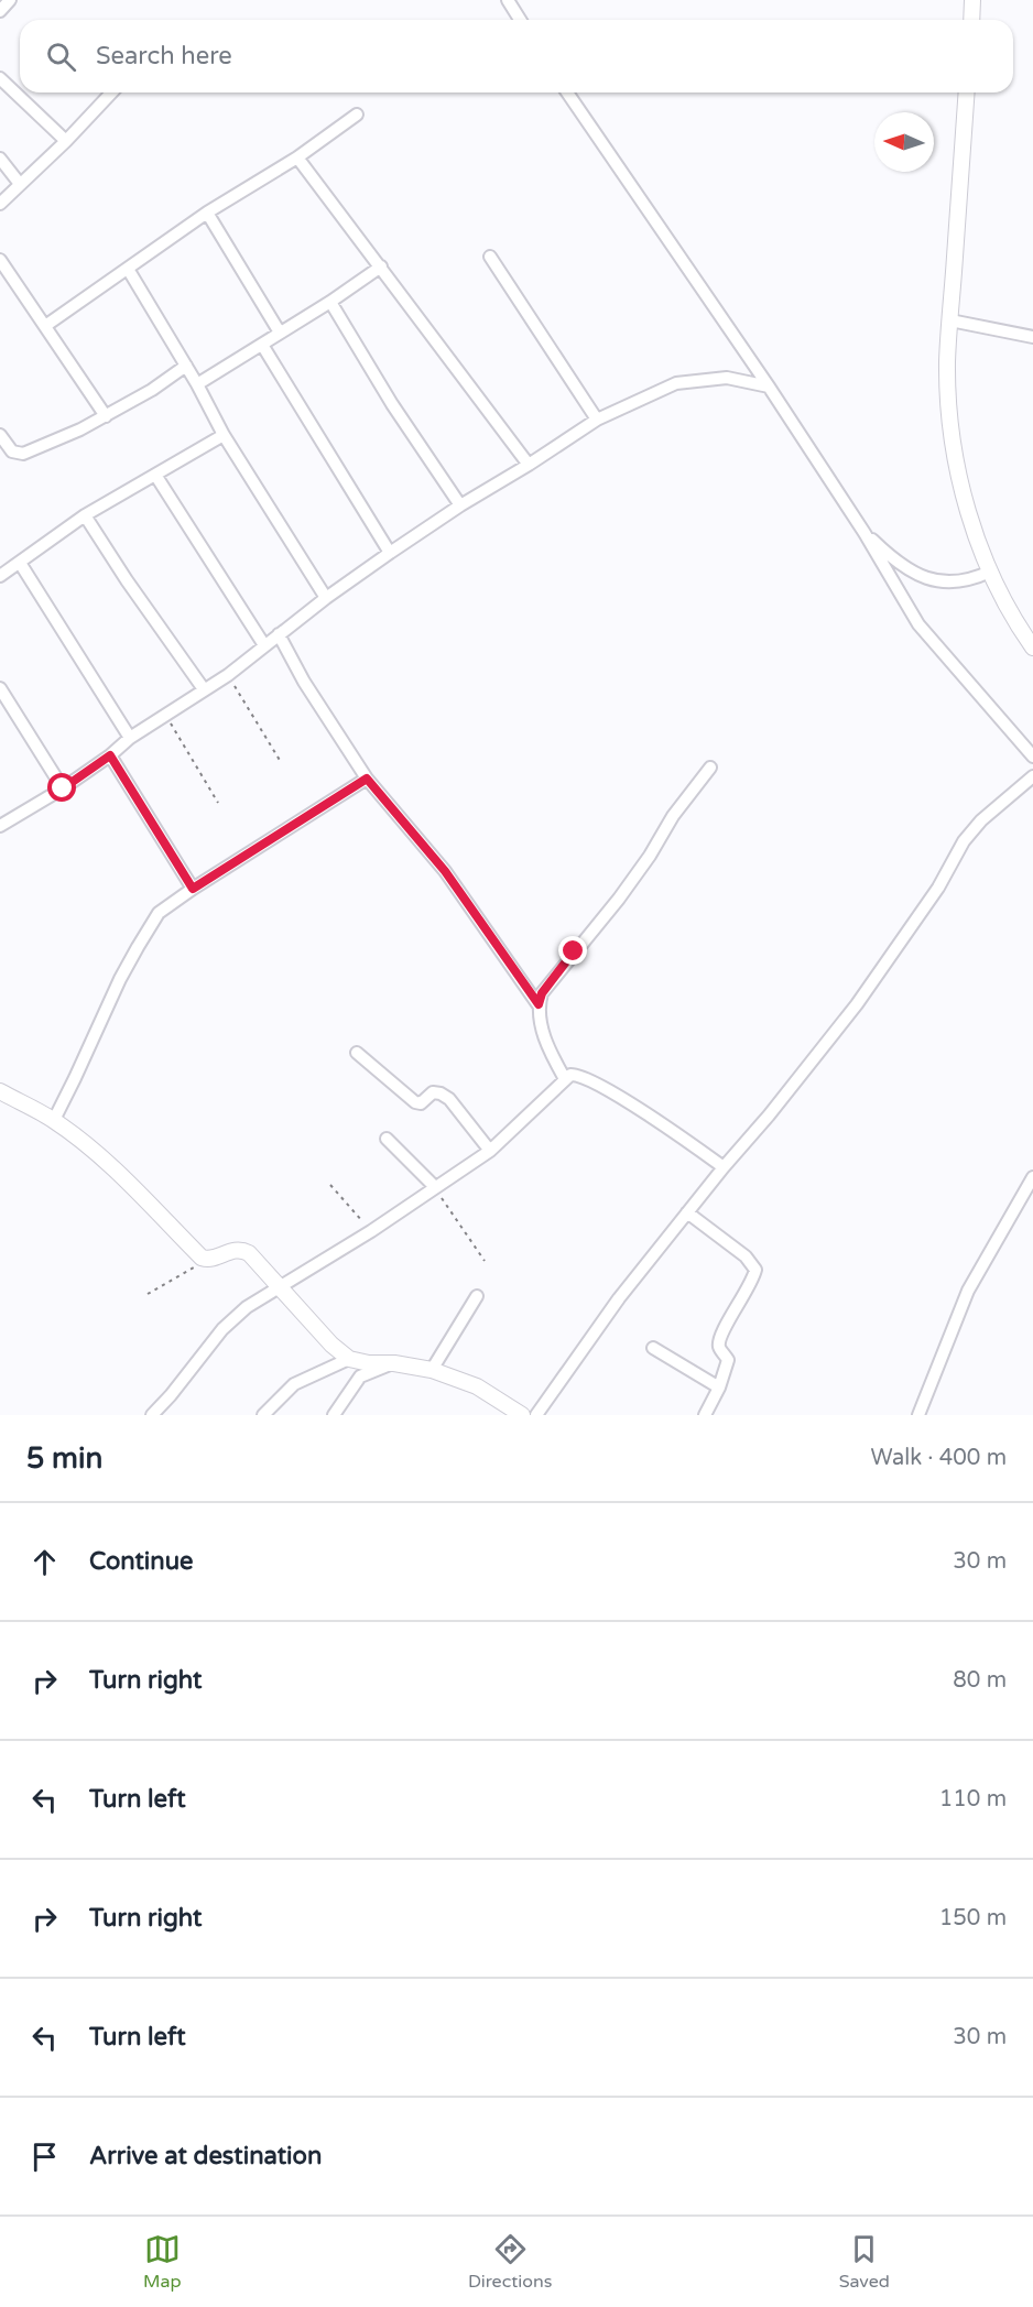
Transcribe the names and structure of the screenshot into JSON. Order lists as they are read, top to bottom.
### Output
{
  "north": "left",
  "page": {
    "search": "Search here",
    "heading": ["5 min", "Walk · 400 m"],
    "list": [
      ["Continue", "30 m"],
      ["Turn right", "80 m"],
      ["Turn left", "110 m"],
      ["Turn right", "150 m"],
      ["Turn left", "30 m"],
      "Arrive at destination"
    ],
    "nav": ["Map", "Directions", "Saved"]
  }
}
